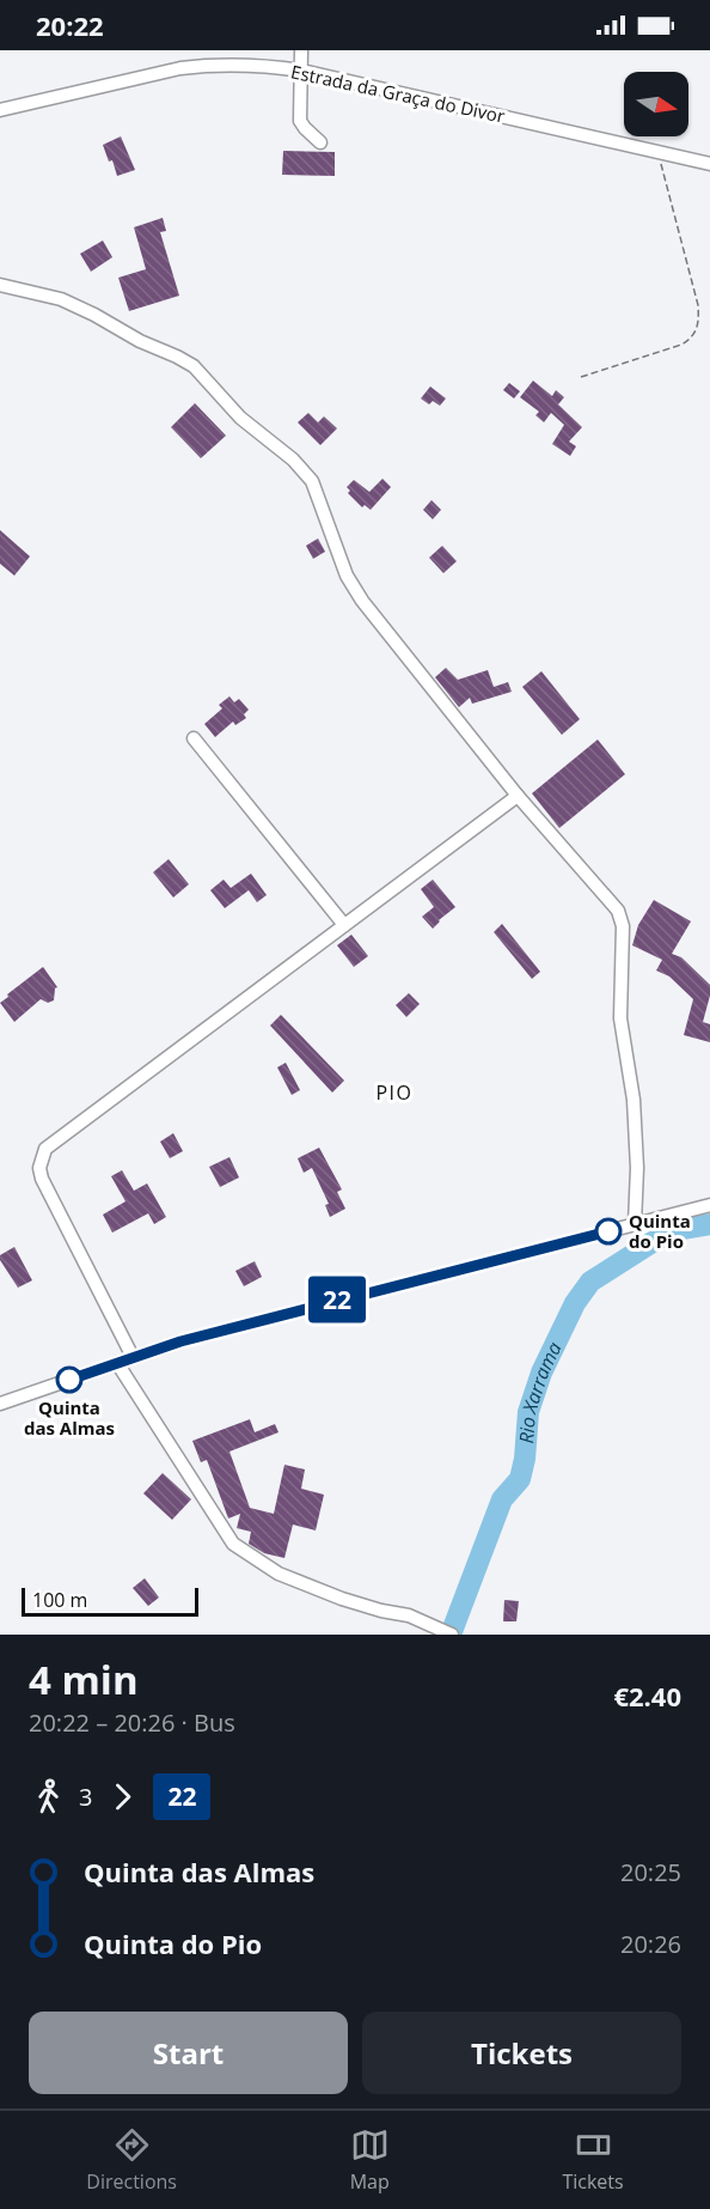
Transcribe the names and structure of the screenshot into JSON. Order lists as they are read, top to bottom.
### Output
{
  "streets": {
    "street": ["Estrada da Graça do Divor"]
  },
  "districts": ["PIO"],
  "water": ["Rio Xarrama"],
  "places": ["Quinta do Pio", "Quinta das Almas"],
  "lines": ["bus line 22"],
  "scale_bar": "100 m",
  "north": "right",
  "page": {
    "status": "20:22",
    "on_map": "22",
    "scale": "100 m",
    "heading": ["4 min", "20:22 – 20:26 · Bus", "€2.40"],
    "legs": ["3", "22"],
    "list": [
      {
        "name": "Quinta das Almas",
        "value": "20:25"
      },
      {
        "name": "Quinta do Pio",
        "value": "20:26"
      }
    ],
    "buttons": ["Start", "Tickets"],
    "tabs": ["Directions", "Map", "Tickets"]
  }
}
